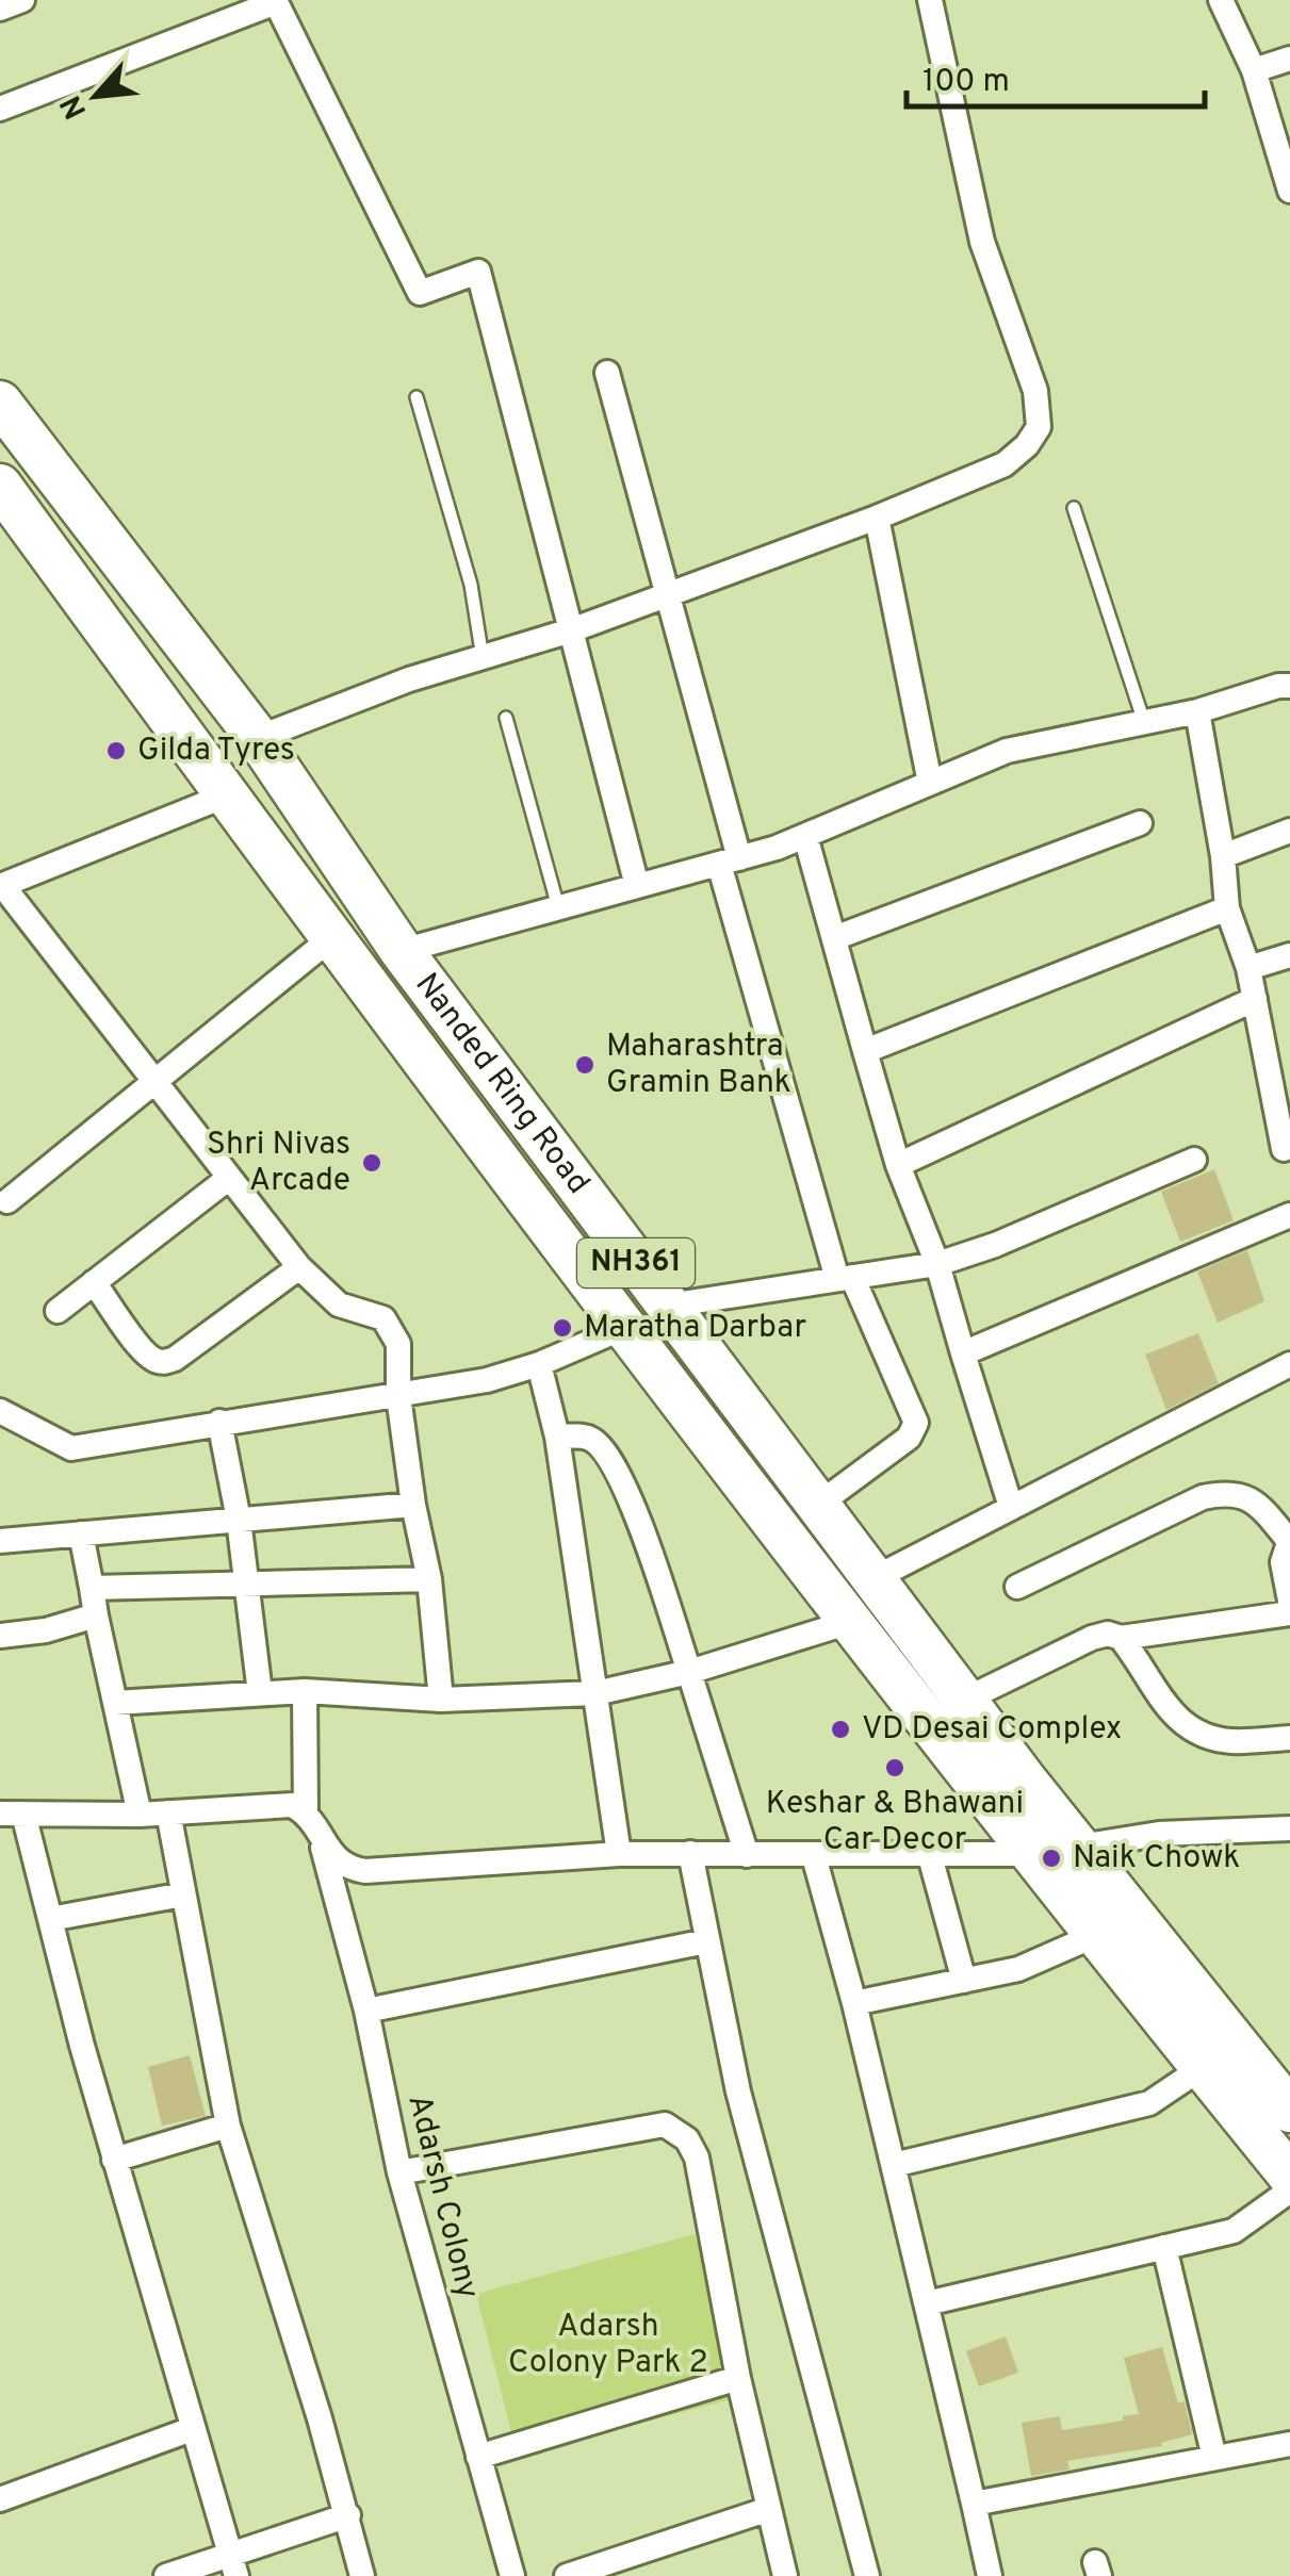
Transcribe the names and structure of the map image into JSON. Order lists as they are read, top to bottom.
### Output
{
  "streets": {
    "highway": ["Nanded Ring Road", "NH361"],
    "street": ["Adarsh Colony"]
  },
  "parks": ["Adarsh Colony Park 2"],
  "places": [
    "Gilda Tyres",
    "Maharashtra Gramin Bank",
    "Shri Nivas Arcade",
    "Maratha Darbar",
    "VD Desai Complex",
    "Keshar & Bhawani Car Decor",
    "Naik Chowk"
  ],
  "scale_bar": "100 m",
  "north": "bottom left"
}
